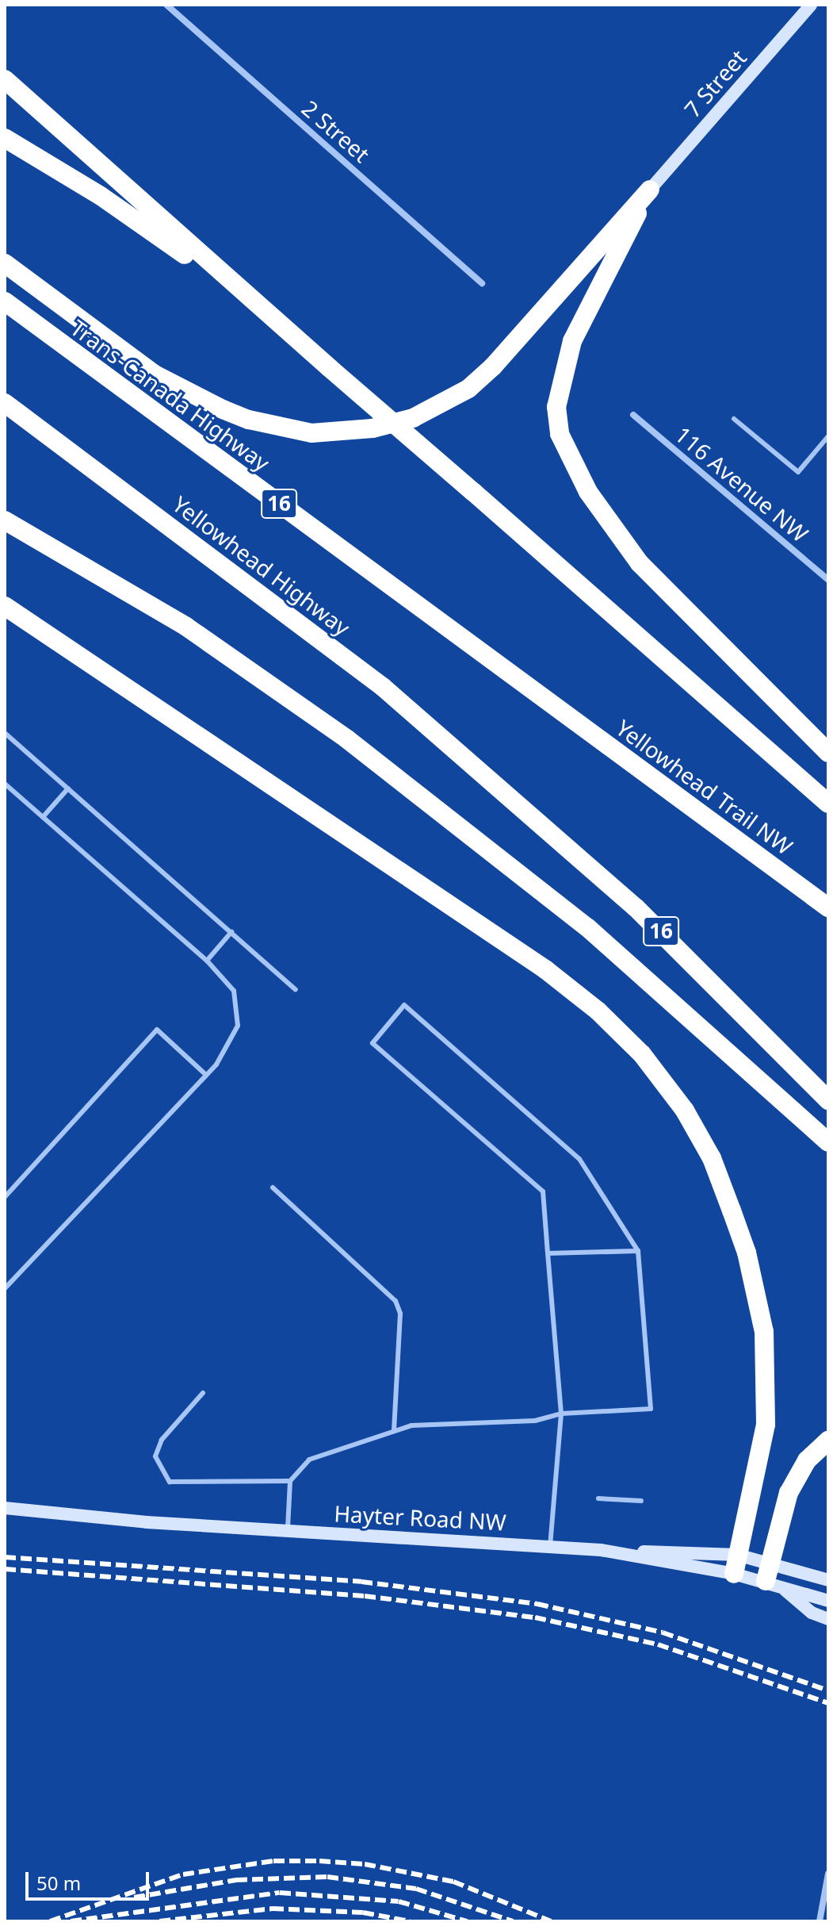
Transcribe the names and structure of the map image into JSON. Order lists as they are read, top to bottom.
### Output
{
  "streets": {
    "highway": [
      "Trans-Canada Highway",
      "16",
      "Yellowhead Highway",
      "Yellowhead Trail NW"
    ],
    "street": [
      "7 Street",
      "2 Street",
      "116 Avenue NW",
      "Hayter Road NW"
    ]
  },
  "crossings": [
    ["Trans-Canada Highway", "Yellowhead Trail NW"]
  ],
  "scale_bar": "50 m"
}
